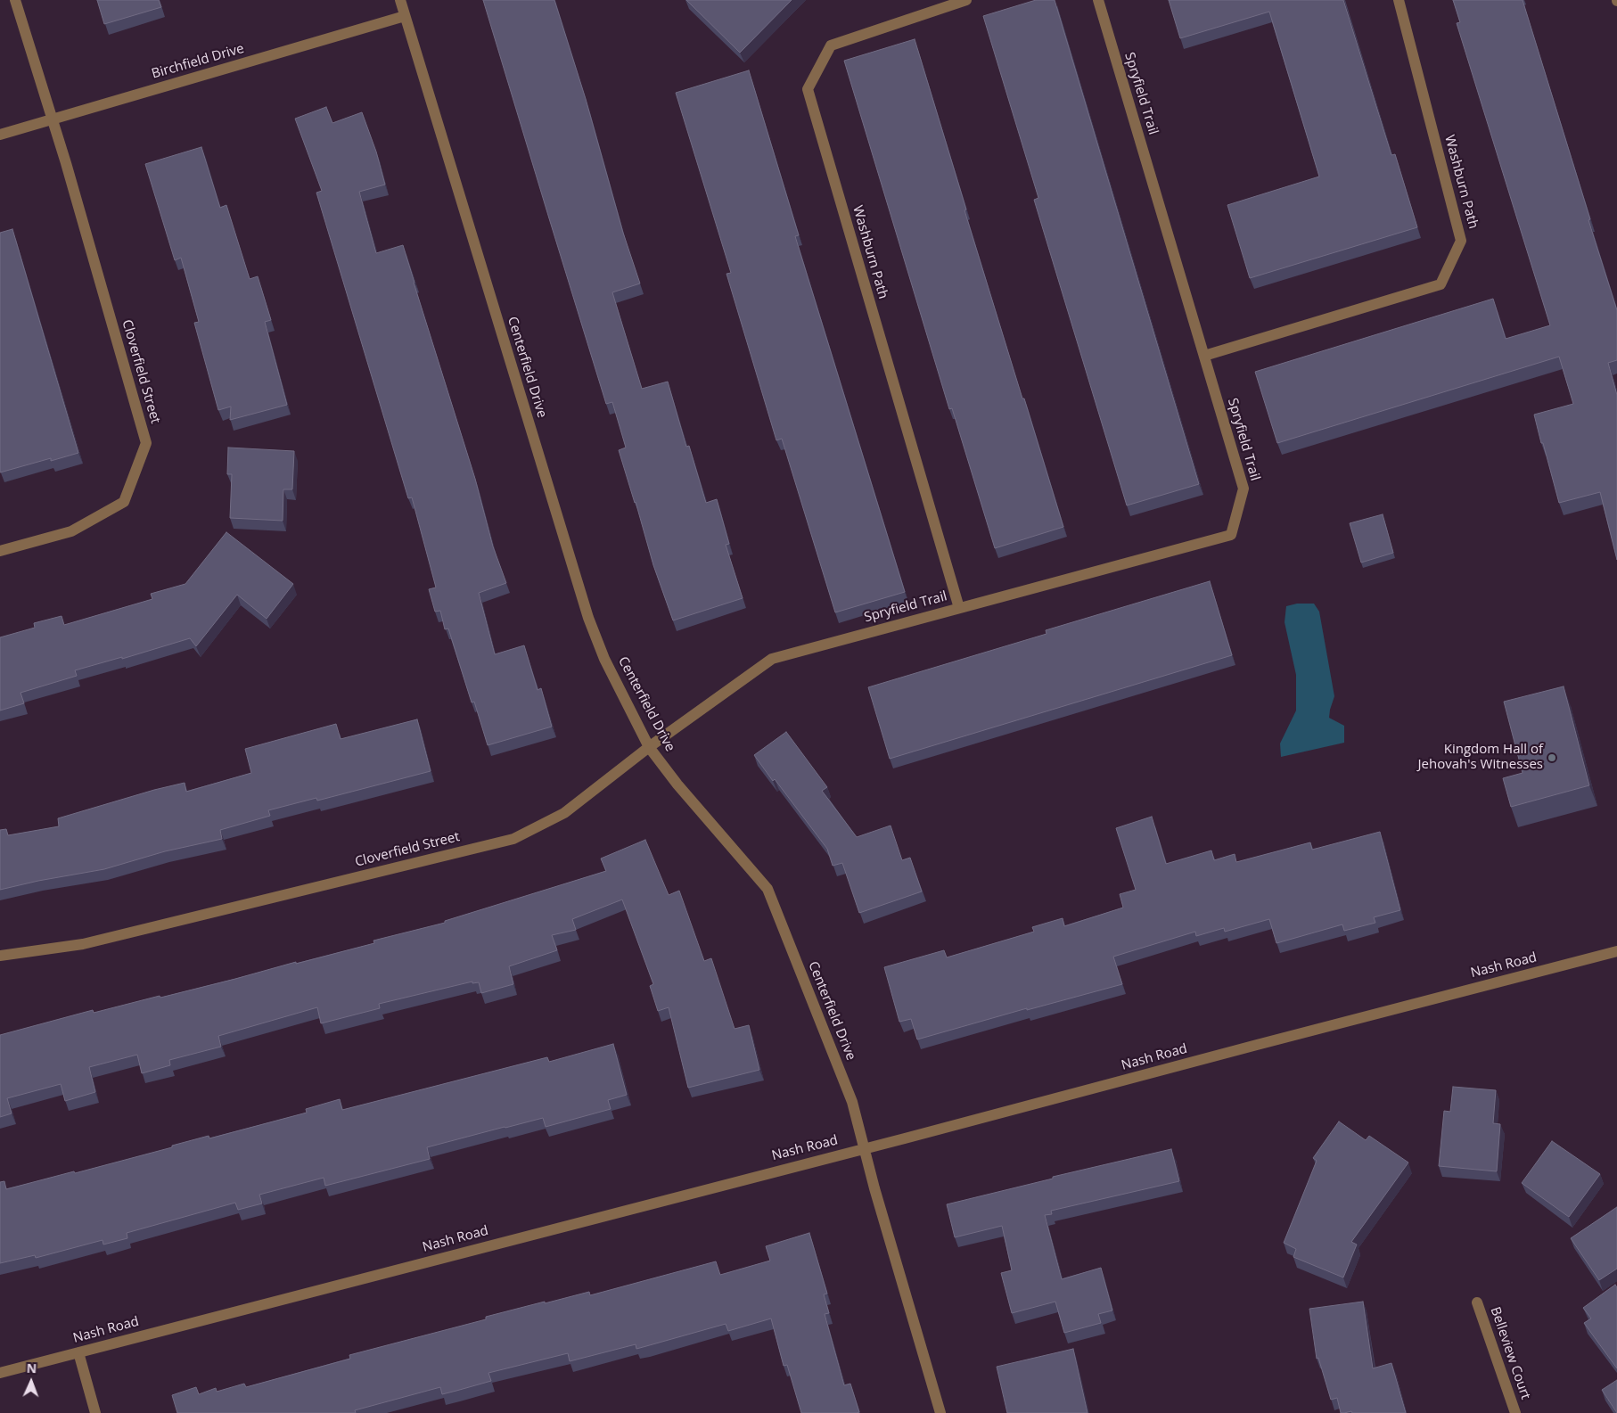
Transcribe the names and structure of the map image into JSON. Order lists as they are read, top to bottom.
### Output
{
  "streets": {
    "street": [
      "Birchfield Drive",
      "Spryfield Trail",
      "Washburn Path",
      "Centerfield Drive",
      "Cloverfield Street",
      "Nash Road",
      "Belleview Court"
    ]
  },
  "crossings": [
    ["Birchfield Drive", "Centerfield Drive"],
    ["Birchfield Drive", "Cloverfield Street"],
    ["Spryfield Trail", "Washburn Path"],
    ["Spryfield Trail", "Cloverfield Street"],
    ["Centerfield Drive", "Cloverfield Street"],
    ["Centerfield Drive", "Nash Road"]
  ],
  "places": ["Kingdom Hall of Jehovah's Witnesses"],
  "north": "top"
}
